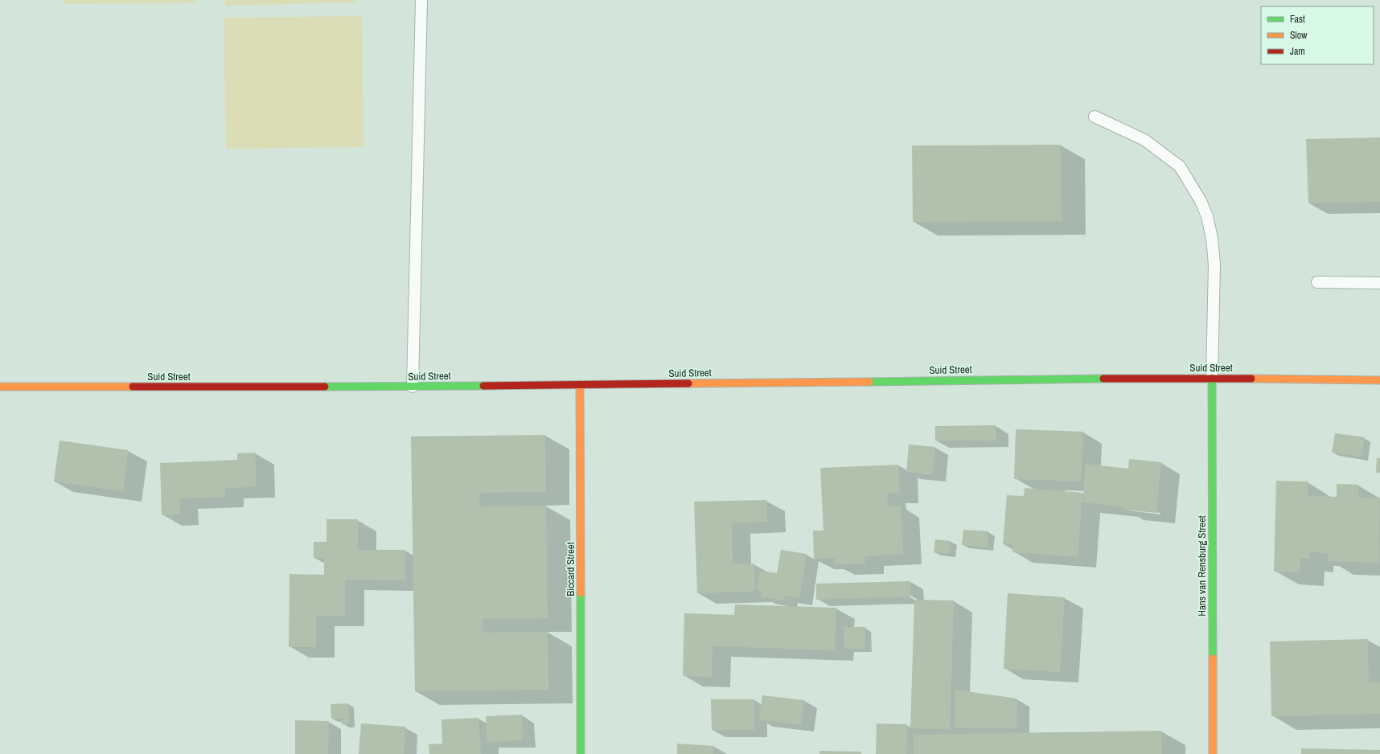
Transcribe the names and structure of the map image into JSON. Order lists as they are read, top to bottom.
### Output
{
  "streets": {
    "street": ["Suid Street", "Hans van Rensburg Street", "Biccard Street"]
  },
  "crossings": [
    ["Suid Street", "Hans van Rensburg Street"],
    ["Suid Street", "Biccard Street"]
  ],
  "legend": ["Fast", "Slow", "Jam"]
}
